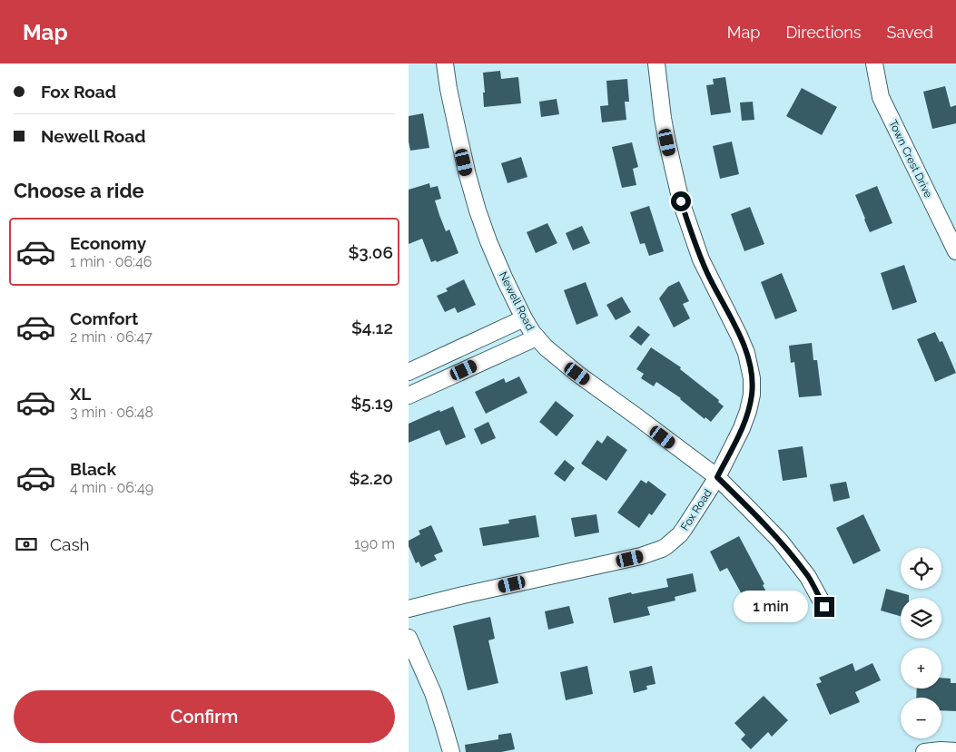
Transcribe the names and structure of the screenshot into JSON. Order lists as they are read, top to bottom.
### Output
{
  "streets": {
    "street": ["Town Crest Drive", "Newell Road", "Fox Road"]
  },
  "crossings": [
    ["Newell Road", "Fox Road"]
  ],
  "page": {
    "header": "Map",
    "nav": ["Map", "Directions", "Saved"],
    "banner": ["Fox Road", "Newell Road"],
    "heading": "Choose a ride",
    "list": [
      {
        "name": "Economy",
        "note": "1 min · 06:46",
        "value": "$3.06"
      },
      {
        "name": "Comfort",
        "note": "2 min · 06:47",
        "value": "$4.12"
      },
      {
        "name": "XL",
        "note": "3 min · 06:48",
        "value": "$5.19"
      },
      {
        "name": "Black",
        "note": "4 min · 06:49",
        "value": "$2.20"
      }
    ],
    "pay": ["Cash", "190 m"],
    "map_buttons": ["+", "−"],
    "bubble": "1 min",
    "buttons": "Confirm"
  }
}
